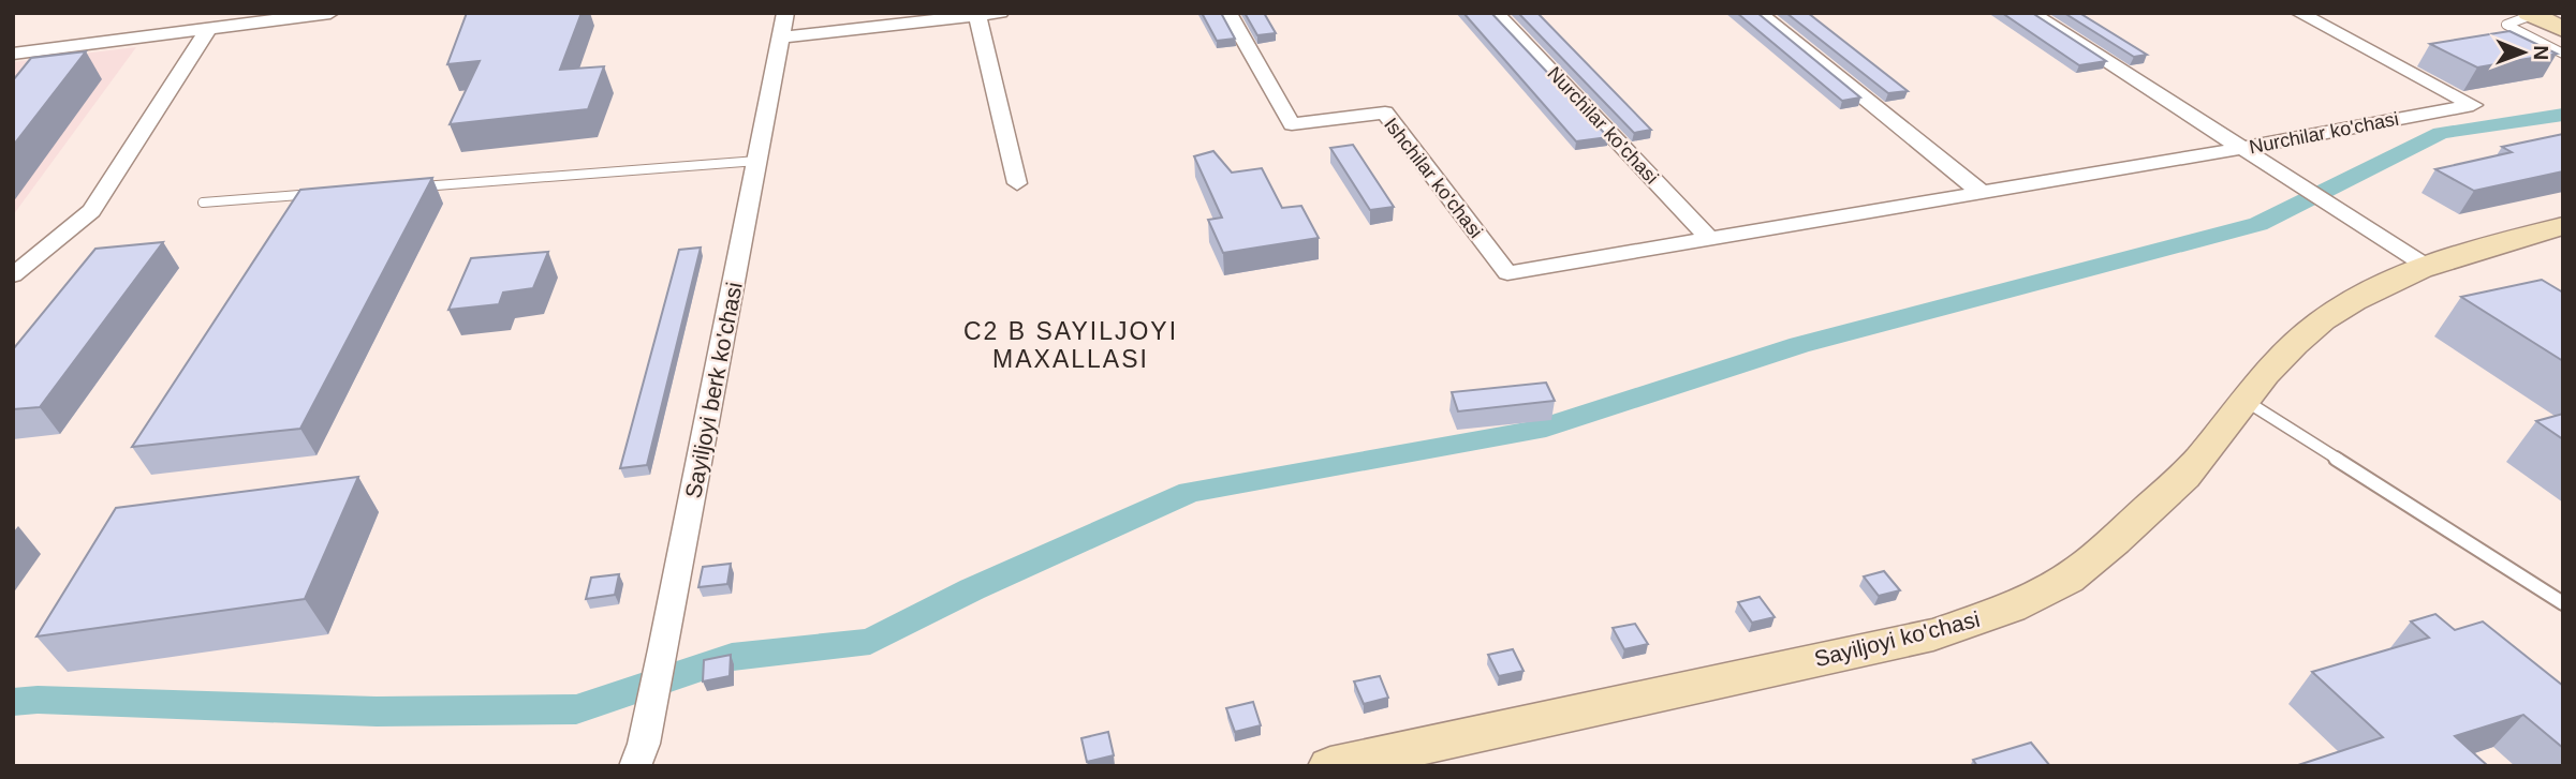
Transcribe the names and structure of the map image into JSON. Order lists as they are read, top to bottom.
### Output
{
  "streets": {
    "main road": ["Sayiljoyi ko'chasi"],
    "street": ["Nurchilar ko'chasi", "Ishchilar ko'chasi", "Sayiljoyi berk ko'chasi"]
  },
  "crossings": [
    ["Nurchilar ko'chasi", "Ishchilar ko'chasi"]
  ],
  "districts": ["C2 B SAYILJOYI MAXALLASI"],
  "north": "right"
}
